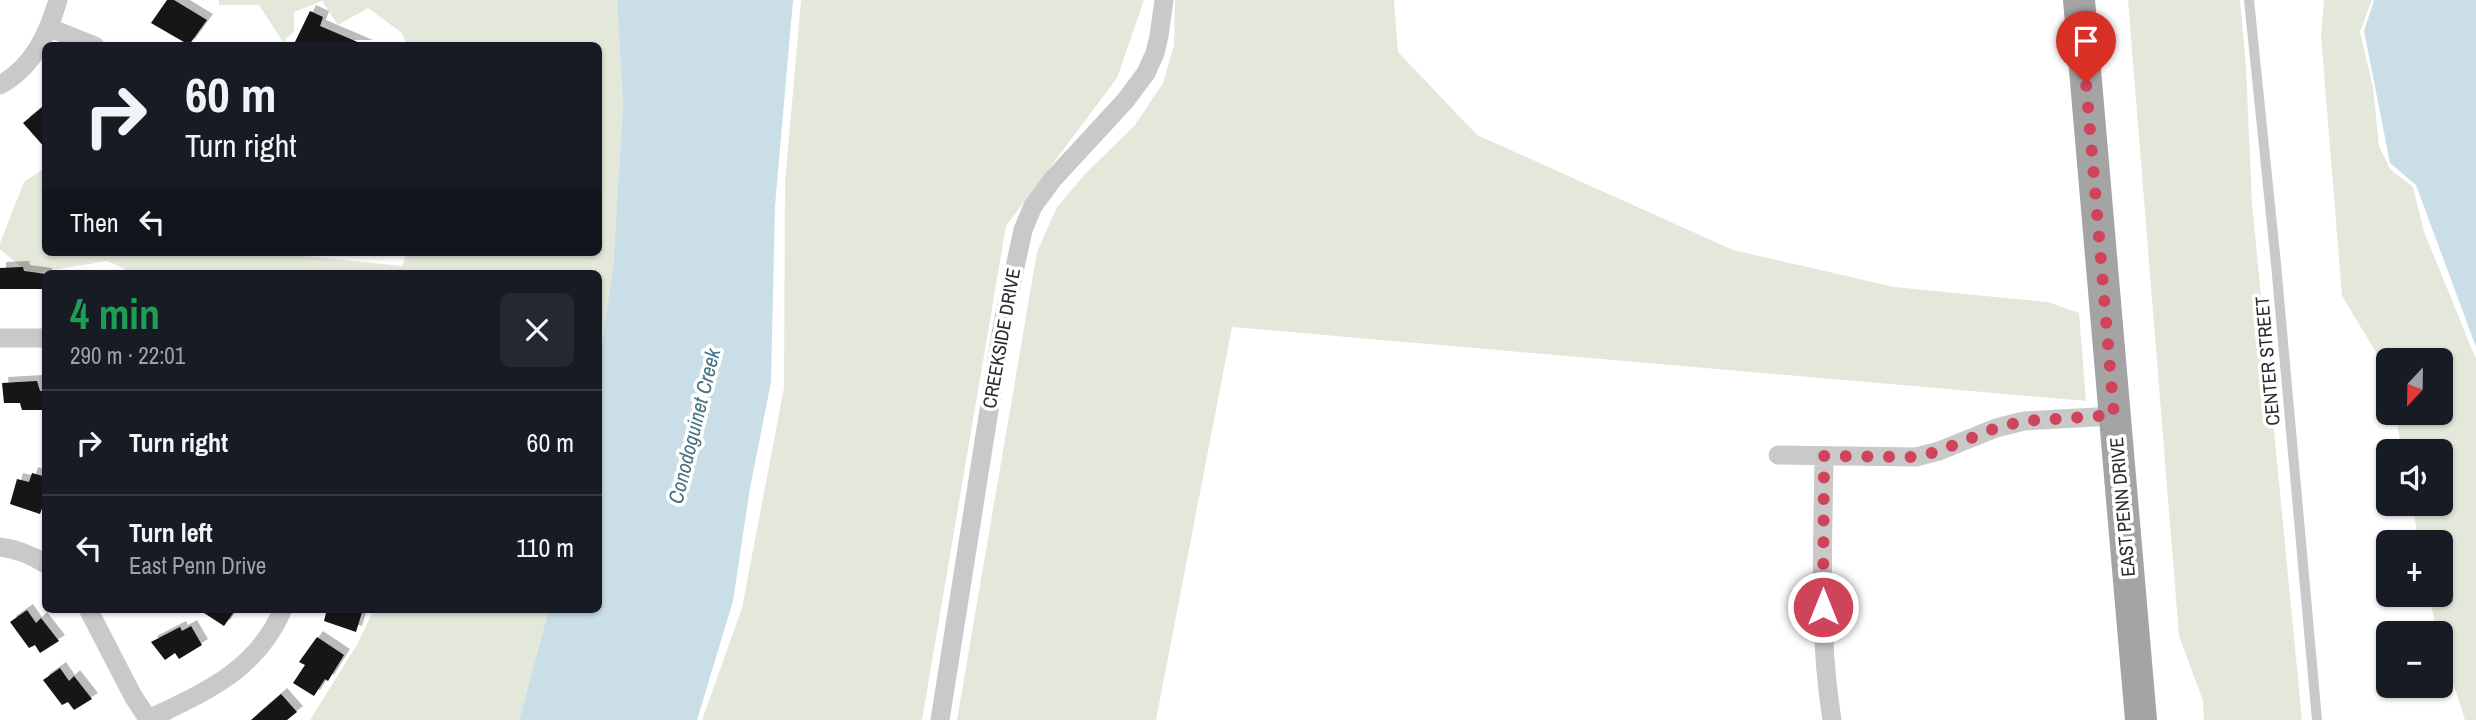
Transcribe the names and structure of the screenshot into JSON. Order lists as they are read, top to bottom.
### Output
{
  "streets": {
    "main road": ["EAST PENN DRIVE"],
    "street": ["CREEKSIDE DRIVE"],
    "lane": ["CENTER STREET"]
  },
  "water": ["Conodoguinet Creek"],
  "north": "bottom",
  "page": {
    "turn": ["60 m", "Turn right"],
    "then": "Then",
    "heading": ["4 min", "290 m · 22:01"],
    "map_buttons": ["+", "−"],
    "list": [
      {
        "name": "Turn right",
        "value": "60 m"
      },
      {
        "name": "Turn left",
        "note": "East Penn Drive",
        "value": "110 m"
      }
    ]
  }
}
